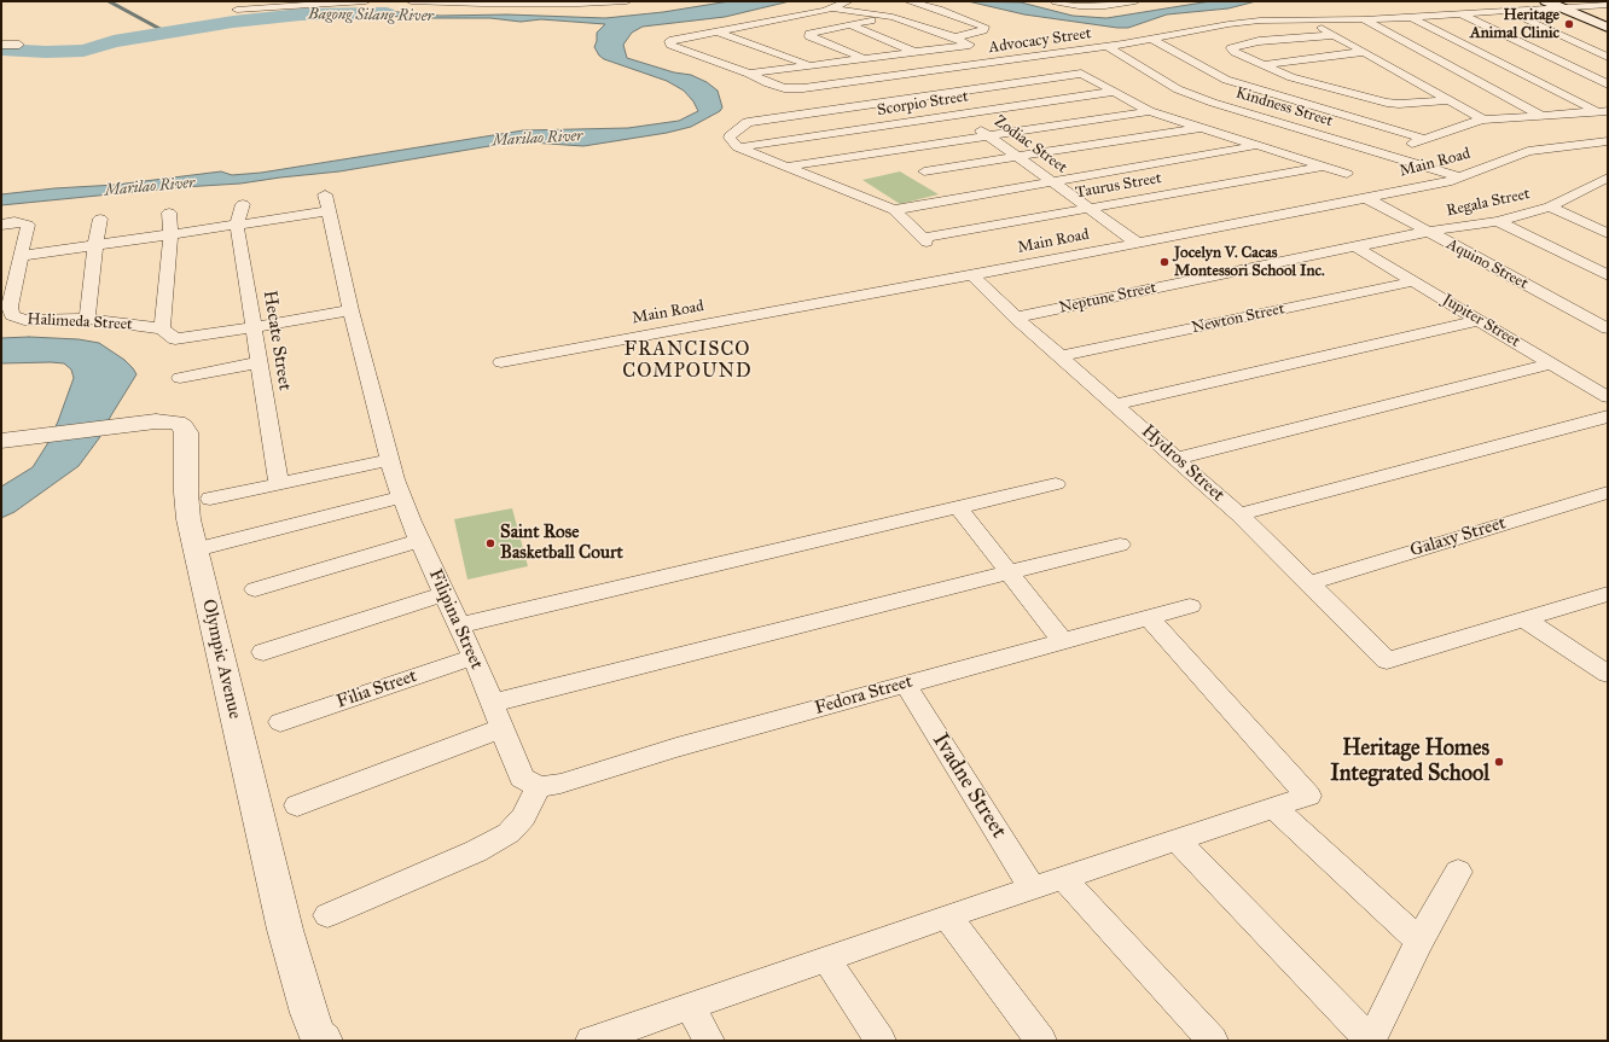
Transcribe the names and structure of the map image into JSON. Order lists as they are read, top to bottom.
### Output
{
  "streets": {
    "street": [
      "Advocacy Street",
      "Scorpio Street",
      "Kindness Street",
      "Zodiac Street",
      "Main Road",
      "Taurus Street",
      "Regala Street",
      "Aquino Street",
      "Neptune Street",
      "Newton Street",
      "Jupiter Street",
      "Halimeda Street",
      "Hecate Street",
      "Hydros Street",
      "Galaxy Street",
      "Filipina Street",
      "Olympic Avenue",
      "Filia Street",
      "Fedora Street",
      "Ivadne Street"
    ]
  },
  "crossings": [
    ["Advocacy Street", "Kindness Street"],
    ["Advocacy Street", "Zodiac Street"],
    ["Scorpio Street", "Zodiac Street"],
    ["Kindness Street", "Main Road"],
    ["Zodiac Street", "Main Road"],
    ["Zodiac Street", "Taurus Street"],
    ["Main Road", "Aquino Street"],
    ["Main Road", "Hydros Street"],
    ["Regala Street", "Aquino Street"],
    ["Regala Street", "Neptune Street"],
    ["Aquino Street", "Neptune Street"],
    ["Neptune Street", "Jupiter Street"],
    ["Neptune Street", "Hydros Street"],
    ["Newton Street", "Jupiter Street"],
    ["Newton Street", "Hydros Street"],
    ["Halimeda Street", "Hecate Street"],
    ["Halimeda Street", "Filipina Street"],
    ["Hecate Street", "Filipina Street"],
    ["Hydros Street", "Galaxy Street"],
    ["Filipina Street", "Filia Street"],
    ["Filipina Street", "Fedora Street"],
    ["Fedora Street", "Ivadne Street"]
  ],
  "districts": ["FRANCISCO COMPOUND"],
  "water": ["Bagong Silang River", "Marilao River"],
  "places": [
    "Heritage Animal Clinic",
    "Jocelyn V. Cacas Montessori School Inc.",
    "Saint Rose Basketball Court",
    "Heritage Homes Integrated School"
  ]
}
